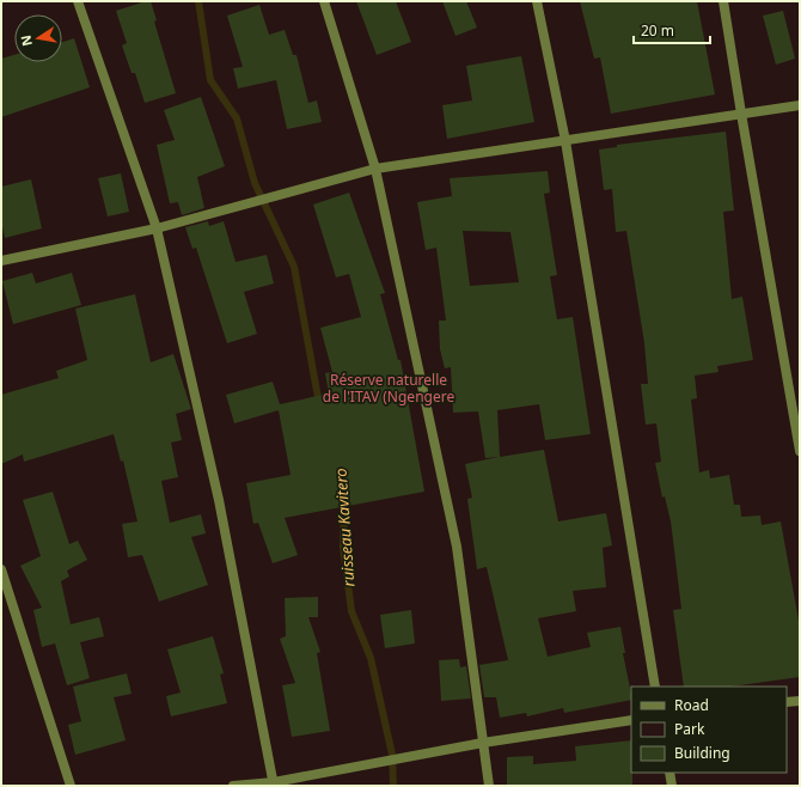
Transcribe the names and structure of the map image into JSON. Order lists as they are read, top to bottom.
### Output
{
  "water": ["ruisseau Kavitero"],
  "parks": ["Réserve naturelle de l'ITAV (Ngengere"],
  "legend": ["Road", "Park", "Building"],
  "scale_bar": "20 m",
  "north": "left"
}
